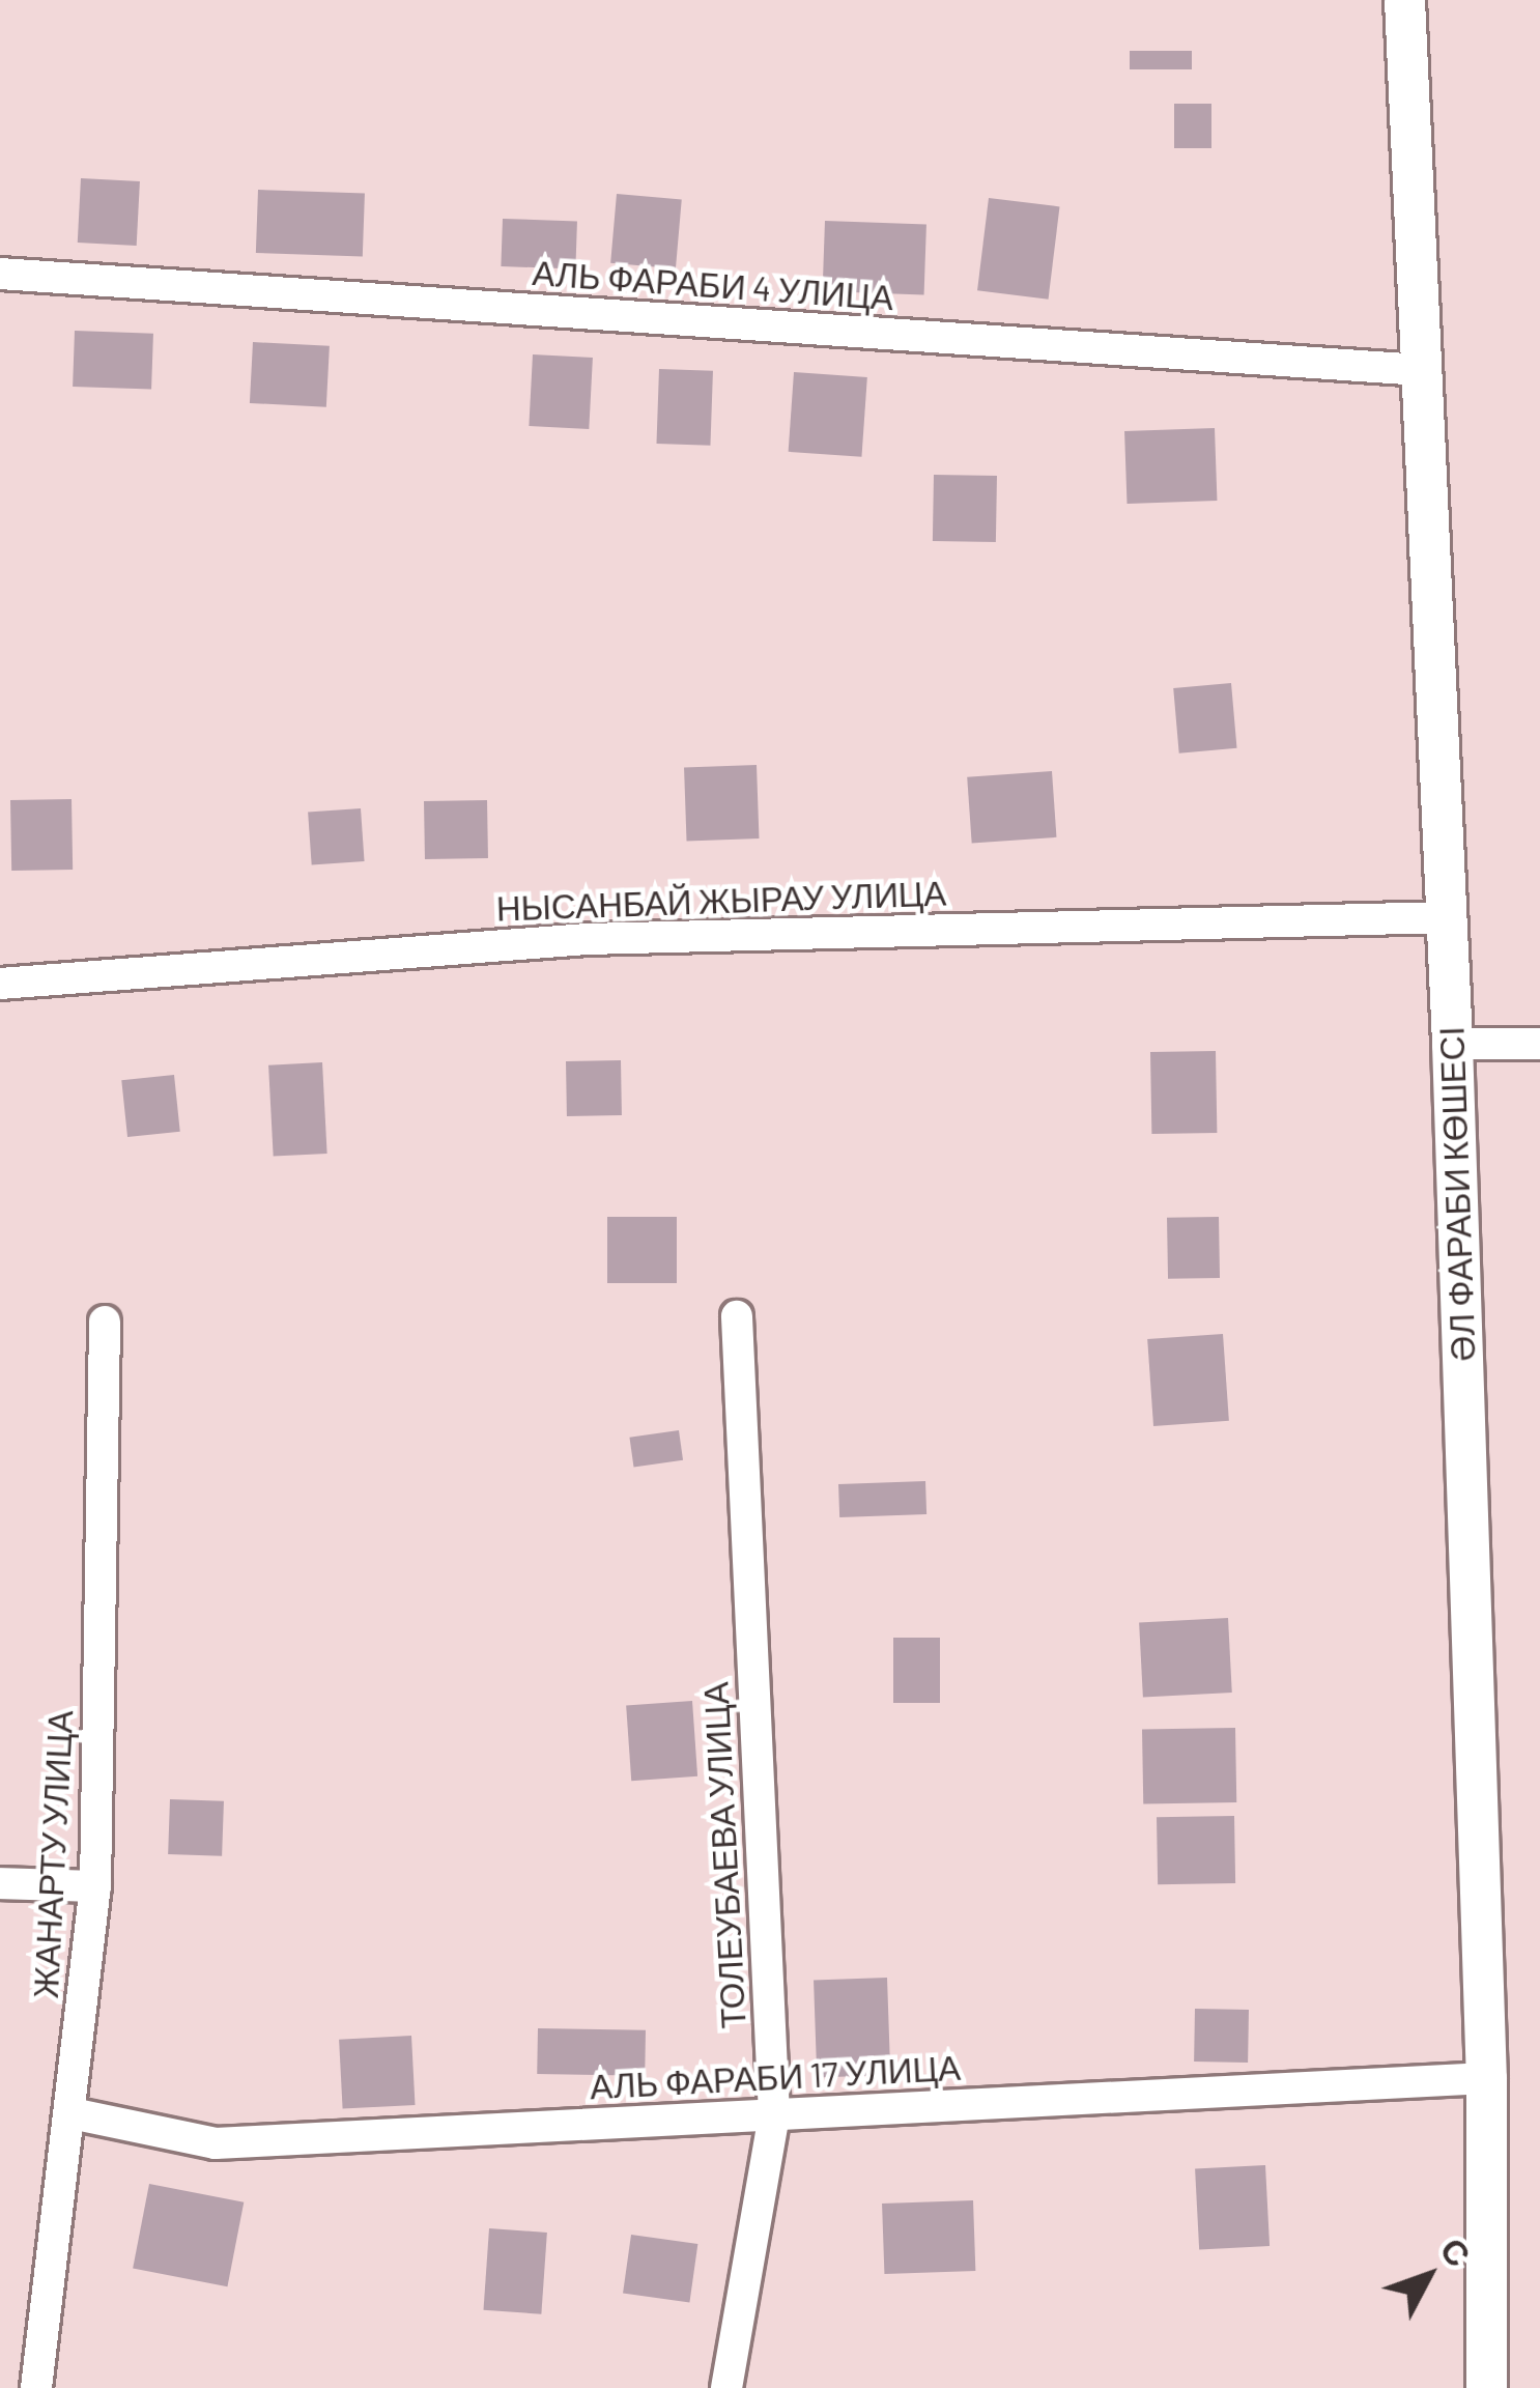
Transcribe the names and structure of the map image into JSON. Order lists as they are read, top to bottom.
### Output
{
  "streets": {
    "street": [
      "АЛЬ ФАРАБИ 4 УЛИЦА",
      "НЫСАНБАЙ ЖЫРАУ УЛИЦА",
      "ӘЛ ФАРАБИ КӨШЕСІ",
      "ЖАНАРТУ УЛИЦА",
      "ТОЛЕУБАЕВА УЛИЦА",
      "АЛЬ ФАРАБИ 17 УЛИЦА"
    ]
  },
  "crossings": [
    ["АЛЬ ФАРАБИ 4 УЛИЦА", "ӘЛ ФАРАБИ КӨШЕСІ"],
    ["НЫСАНБАЙ ЖЫРАУ УЛИЦА", "ӘЛ ФАРАБИ КӨШЕСІ"],
    ["ӘЛ ФАРАБИ КӨШЕСІ", "АЛЬ ФАРАБИ 17 УЛИЦА"],
    ["ЖАНАРТУ УЛИЦА", "АЛЬ ФАРАБИ 17 УЛИЦА"],
    ["ТОЛЕУБАЕВА УЛИЦА", "АЛЬ ФАРАБИ 17 УЛИЦА"]
  ],
  "north": "top right"
}
